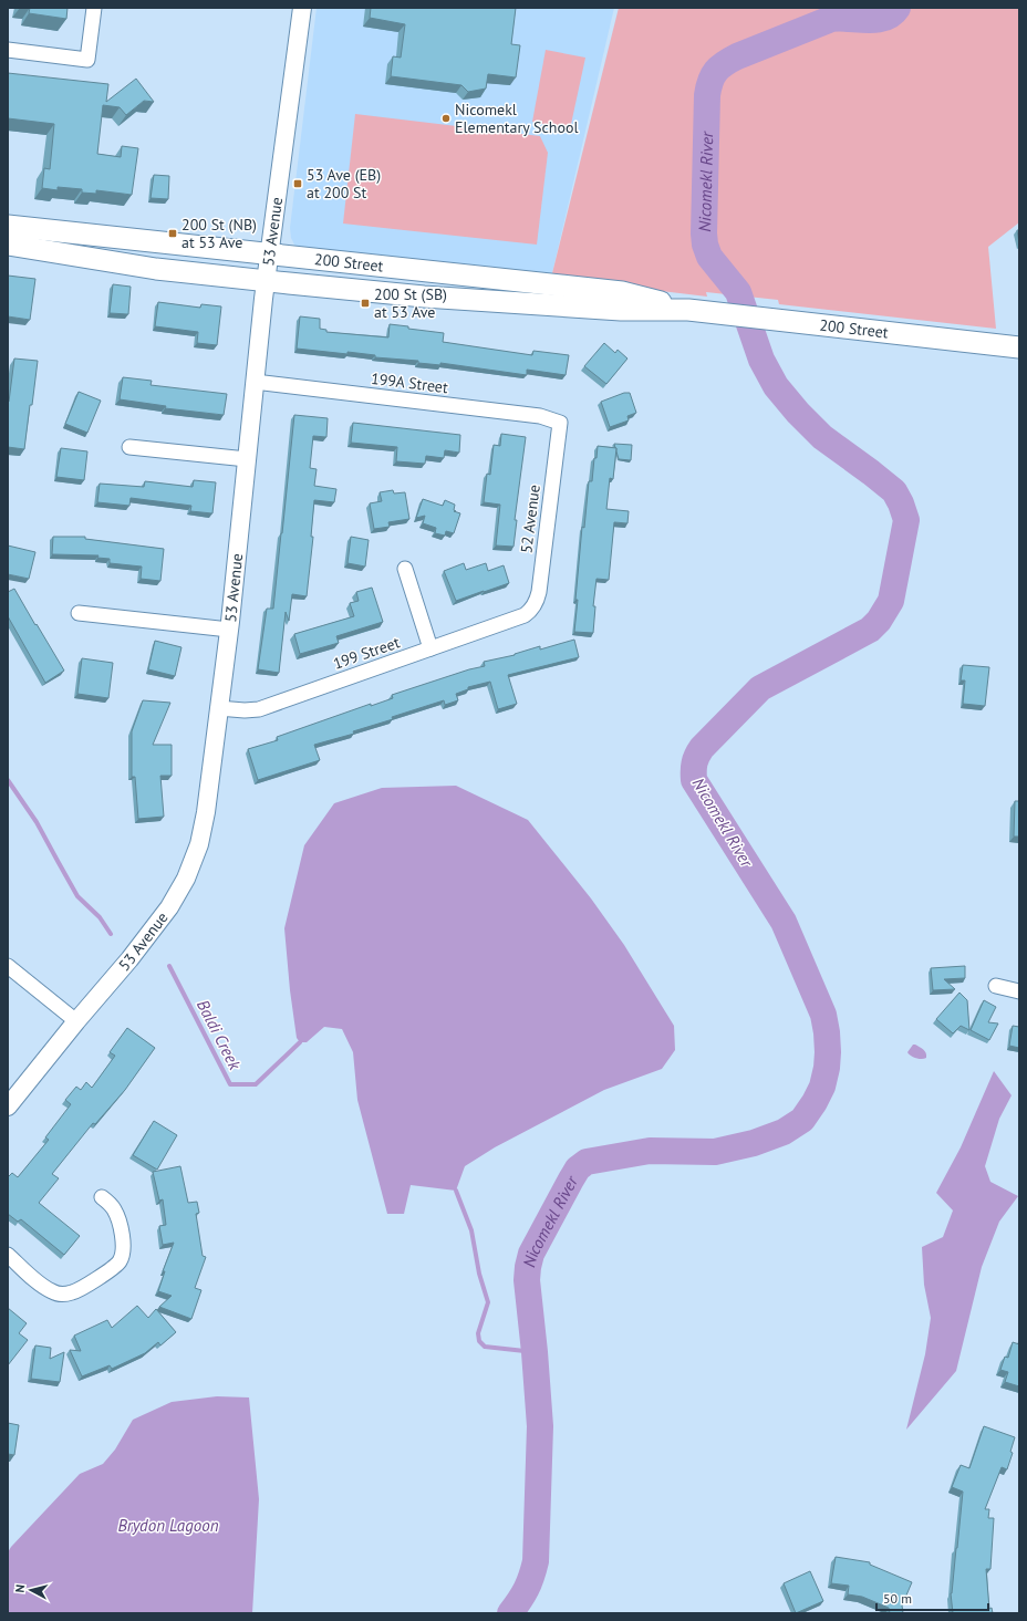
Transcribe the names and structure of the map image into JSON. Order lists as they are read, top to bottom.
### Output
{
  "streets": {
    "main road": ["200 Street"],
    "street": [
      "53 Avenue",
      "199A Street",
      "52 Avenue",
      "199 Street"
    ]
  },
  "crossings": [
    ["53 Avenue", "200 Street"],
    ["53 Avenue", "199A Street"],
    ["53 Avenue", "199 Street"],
    ["199A Street", "52 Avenue"],
    ["52 Avenue", "199 Street"]
  ],
  "water": ["Nicomekl River", "Baldi Creek", "Brydon Lagoon"],
  "places": {
    "other": ["Nicomekl Elementary School"],
    "transit": ["53 Ave (EB) at 200 St", "200 St (NB) at 53 Ave", "200 St (SB) at 53 Ave"]
  },
  "scale_bar": "50 m",
  "north": "left"
}
